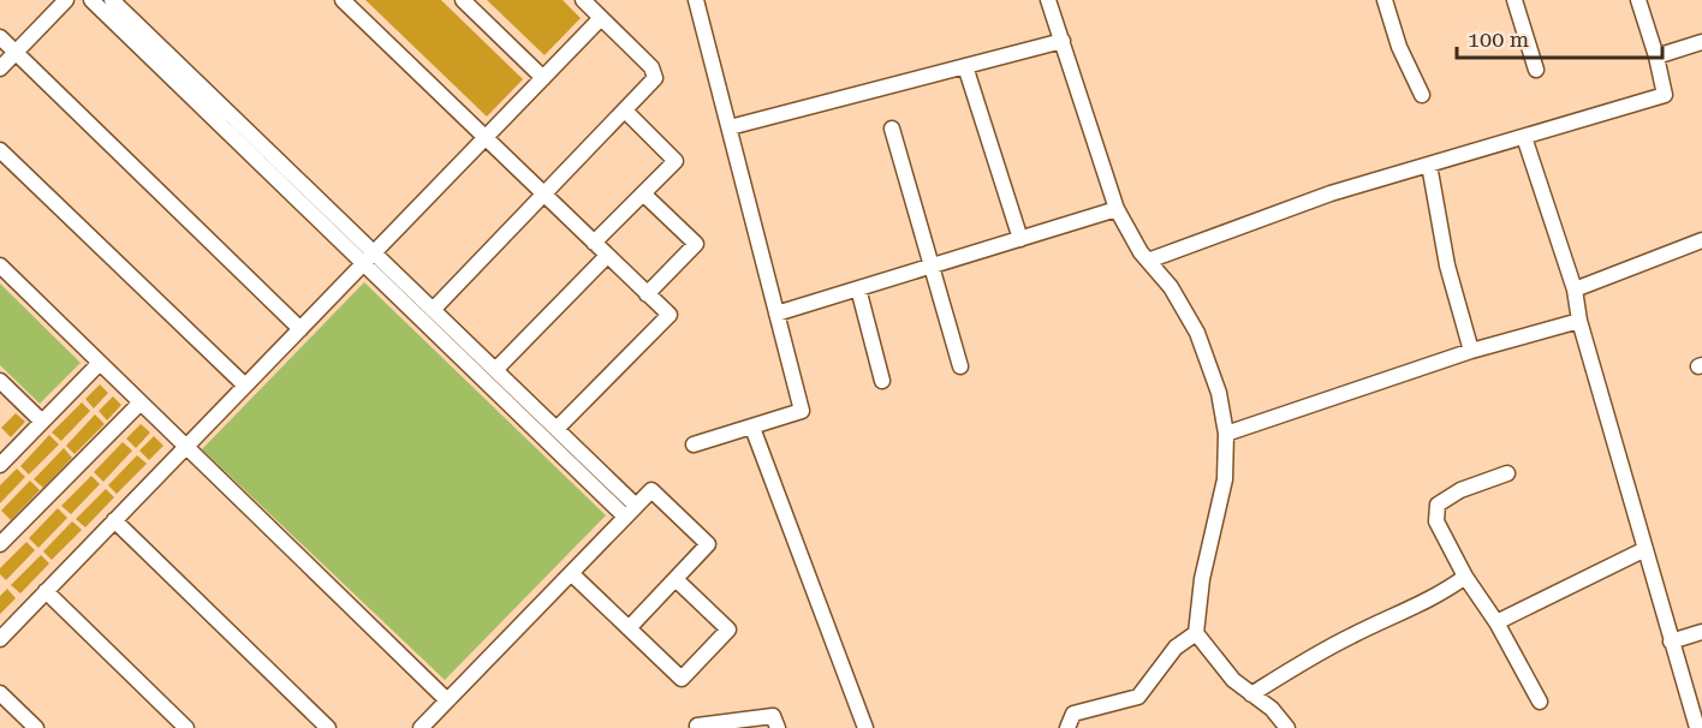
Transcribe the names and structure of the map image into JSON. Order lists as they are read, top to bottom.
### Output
{
  "scale_bar": "100 m"
}
